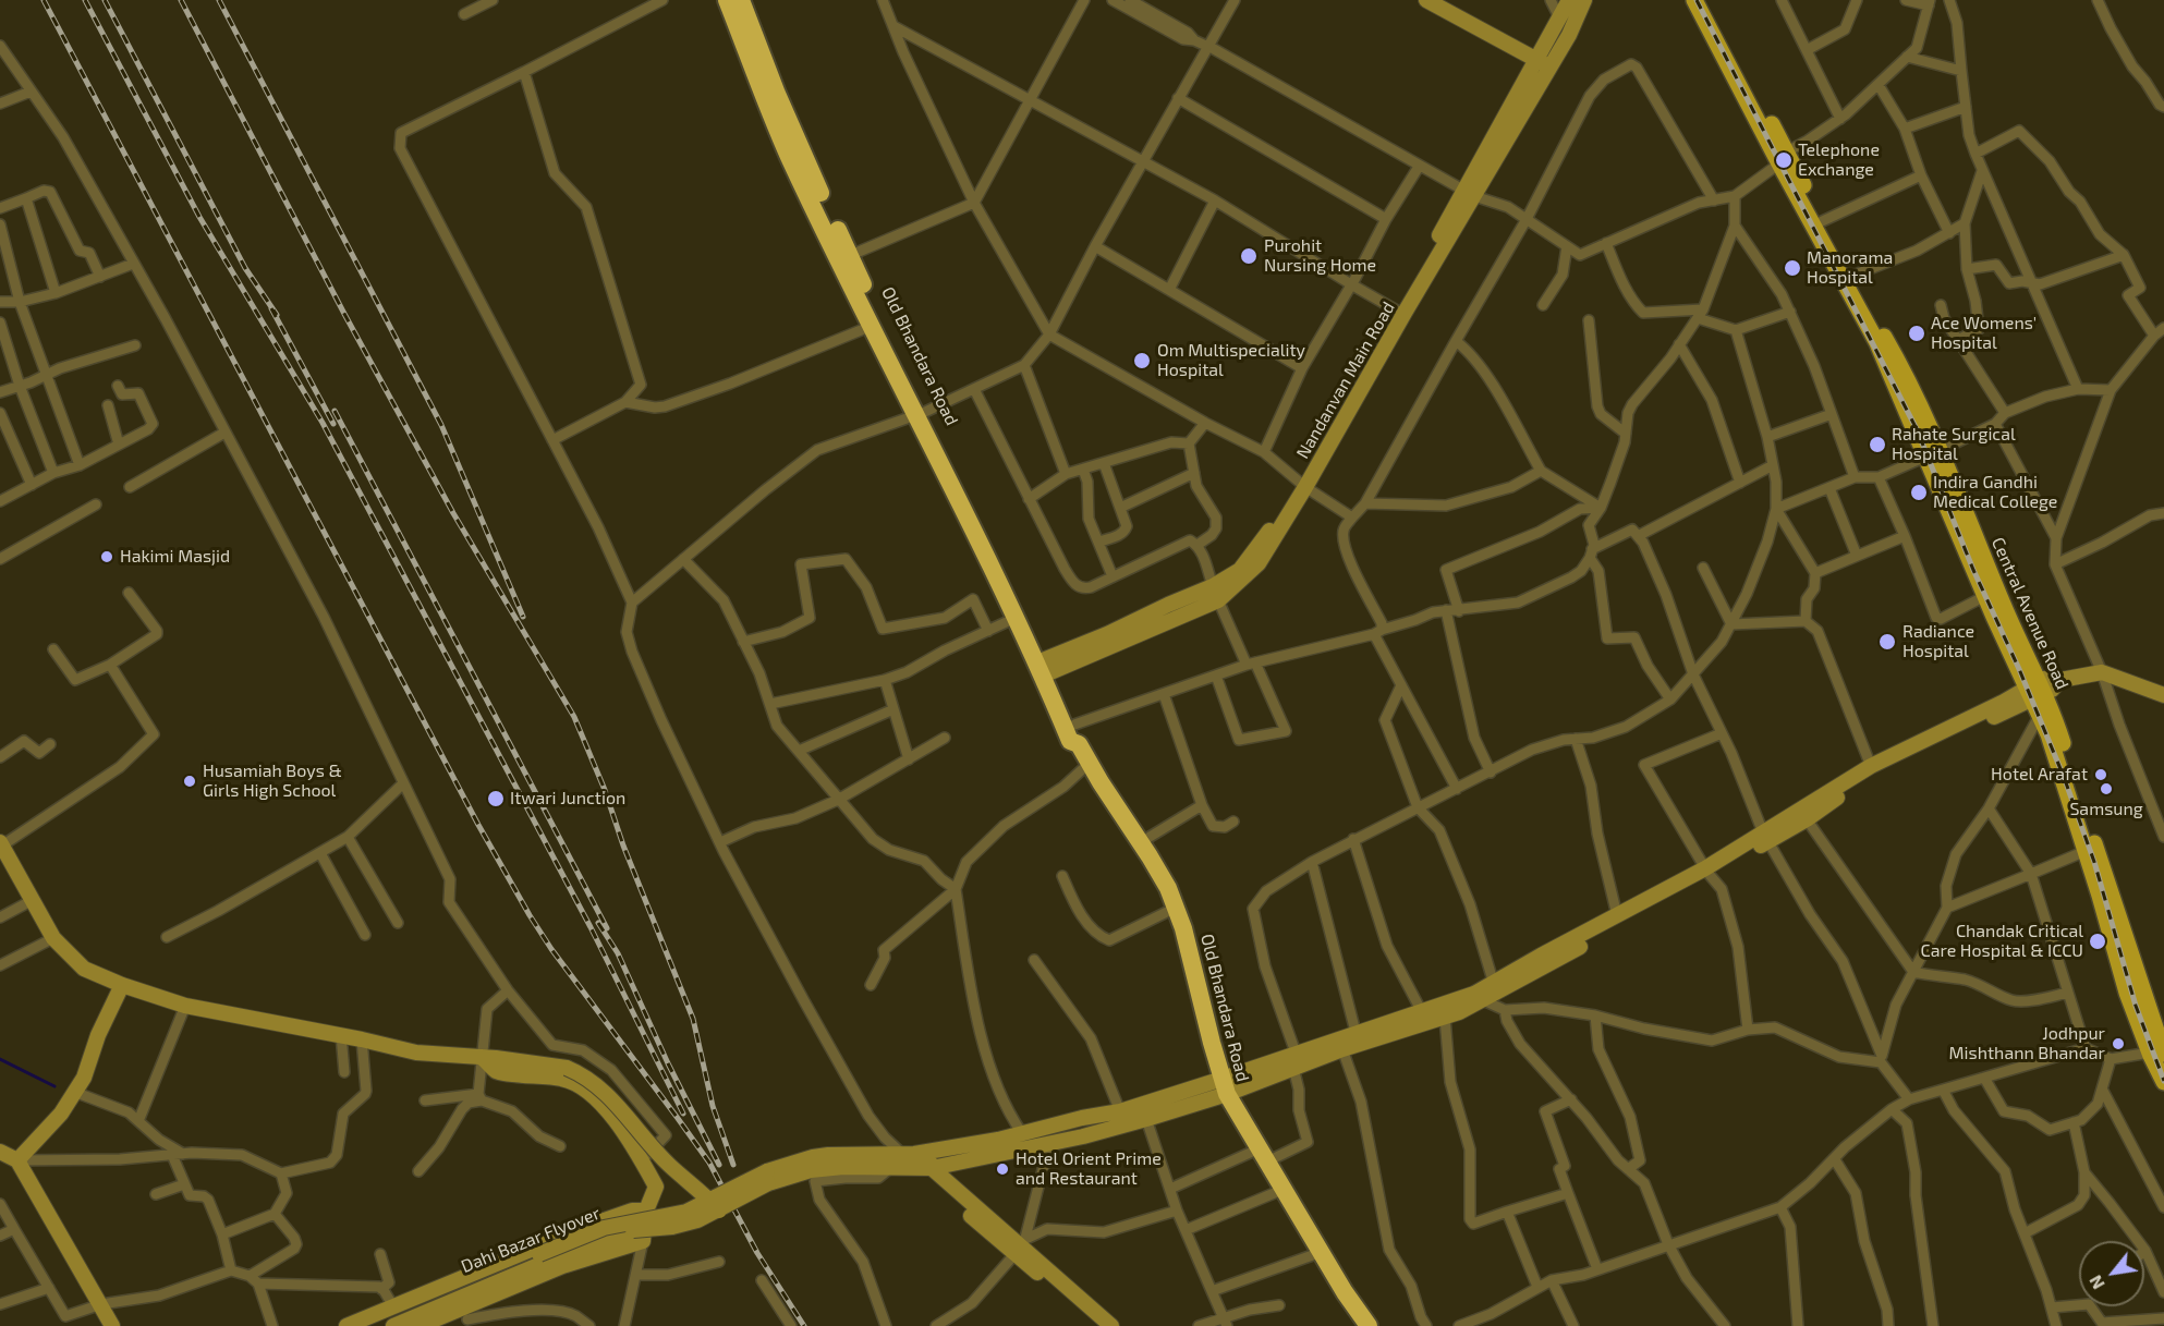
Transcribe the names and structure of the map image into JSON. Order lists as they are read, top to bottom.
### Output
{
  "streets": {
    "highway": ["Old Bhandara Road"],
    "main road": ["Nandanvan Main Road", "Central Avenue Road", "Dahi Bazar Flyover"]
  },
  "places": [
    "Telephone Exchange",
    "Purohit Nursing Home",
    "Manorama Hospital",
    "Ace Womens' Hospital",
    "Om Multispeciality Hospital",
    "Rahate Surgical Hospital",
    "Indira Gandhi Medical College",
    "Hakimi Masjid",
    "Radiance Hospital",
    "Hotel Arafat",
    "Husamiah Boys & Girls High School",
    "Samsung",
    "Itwari Junction",
    "Chandak Critical Care Hospital & ICCU",
    "Jodhpur Mishthann Bhandar",
    "Hotel Orient Prime and Restaurant"
  ],
  "north": "bottom left"
}
